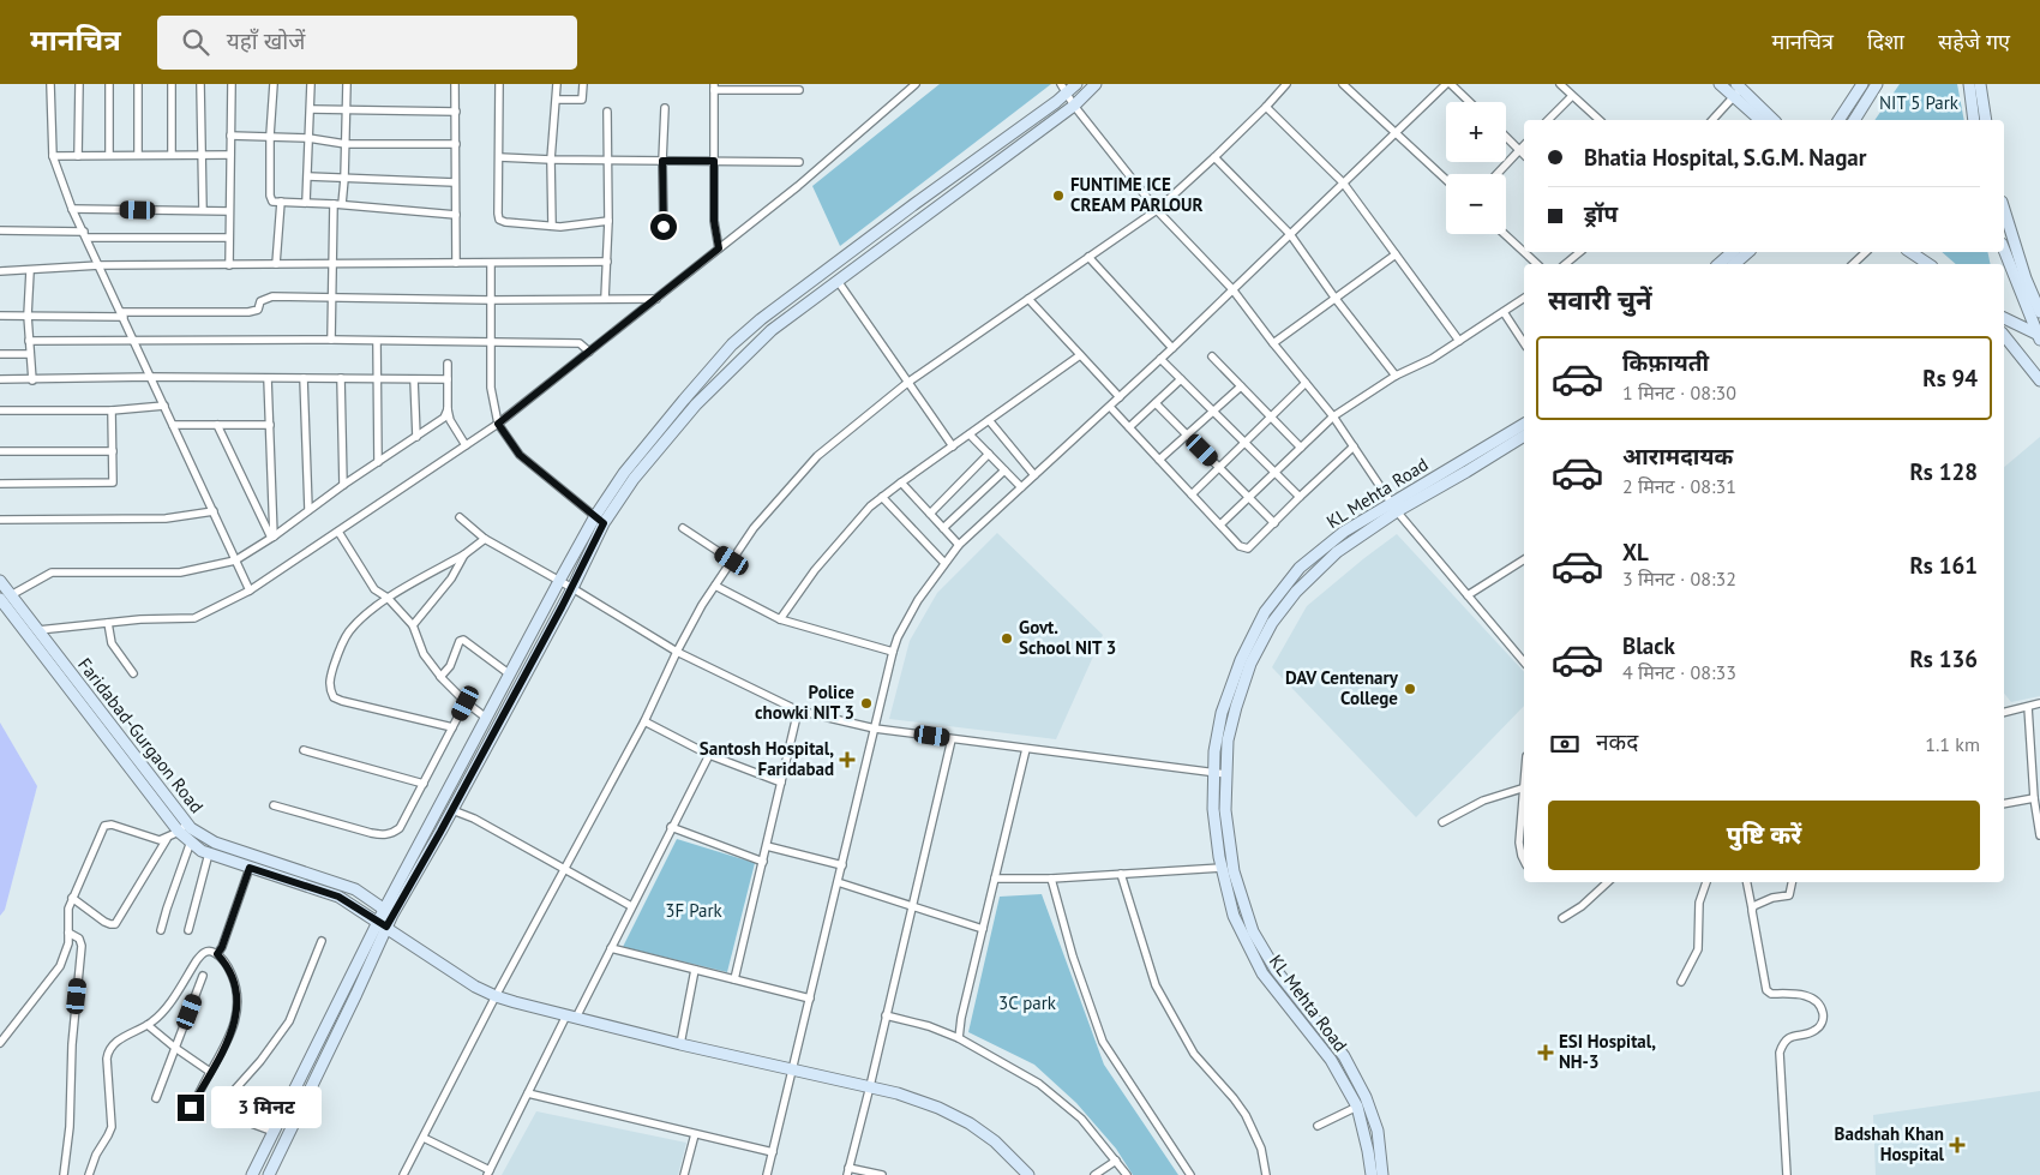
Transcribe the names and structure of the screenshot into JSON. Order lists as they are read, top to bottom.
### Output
{
  "streets": {
    "street": ["KL Mehta Road", "Faridabad-Gurgaon Road"]
  },
  "parks": ["NIT 5 Park", "3F Park", "3C park"],
  "places": {
    "other": [
      "FUNTIME ICE CREAM PARLOUR",
      "Govt. School NIT 3",
      "DAV Centenary College",
      "Police chowki NIT 3"
    ],
    "health": ["Santosh Hospital, Faridabad", "ESI Hospital, NH-3", "Badshah Khan Hospital"]
  },
  "page": {
    "header": "मानचित्र",
    "search": "यहाँ खोजें",
    "nav": ["मानचित्र", "दिशा", "सहेजे गए"],
    "map_buttons": ["+", "−"],
    "banner": ["Bhatia Hospital, S.G.M. Nagar", "ड्रॉप"],
    "heading": "सवारी चुनें",
    "list": [
      {
        "name": "किफ़ायती",
        "note": "1 मिनट · 08:30",
        "value": "Rs 94"
      },
      {
        "name": "आरामदायक",
        "note": "2 मिनट · 08:31",
        "value": "Rs 128"
      },
      {
        "name": "XL",
        "note": "3 मिनट · 08:32",
        "value": "Rs 161"
      },
      {
        "name": "Black",
        "note": "4 मिनट · 08:33",
        "value": "Rs 136"
      }
    ],
    "pay": ["नकद", "1.1 km"],
    "buttons": "पुष्टि करें",
    "bubble": "3 मिनट"
  }
}
